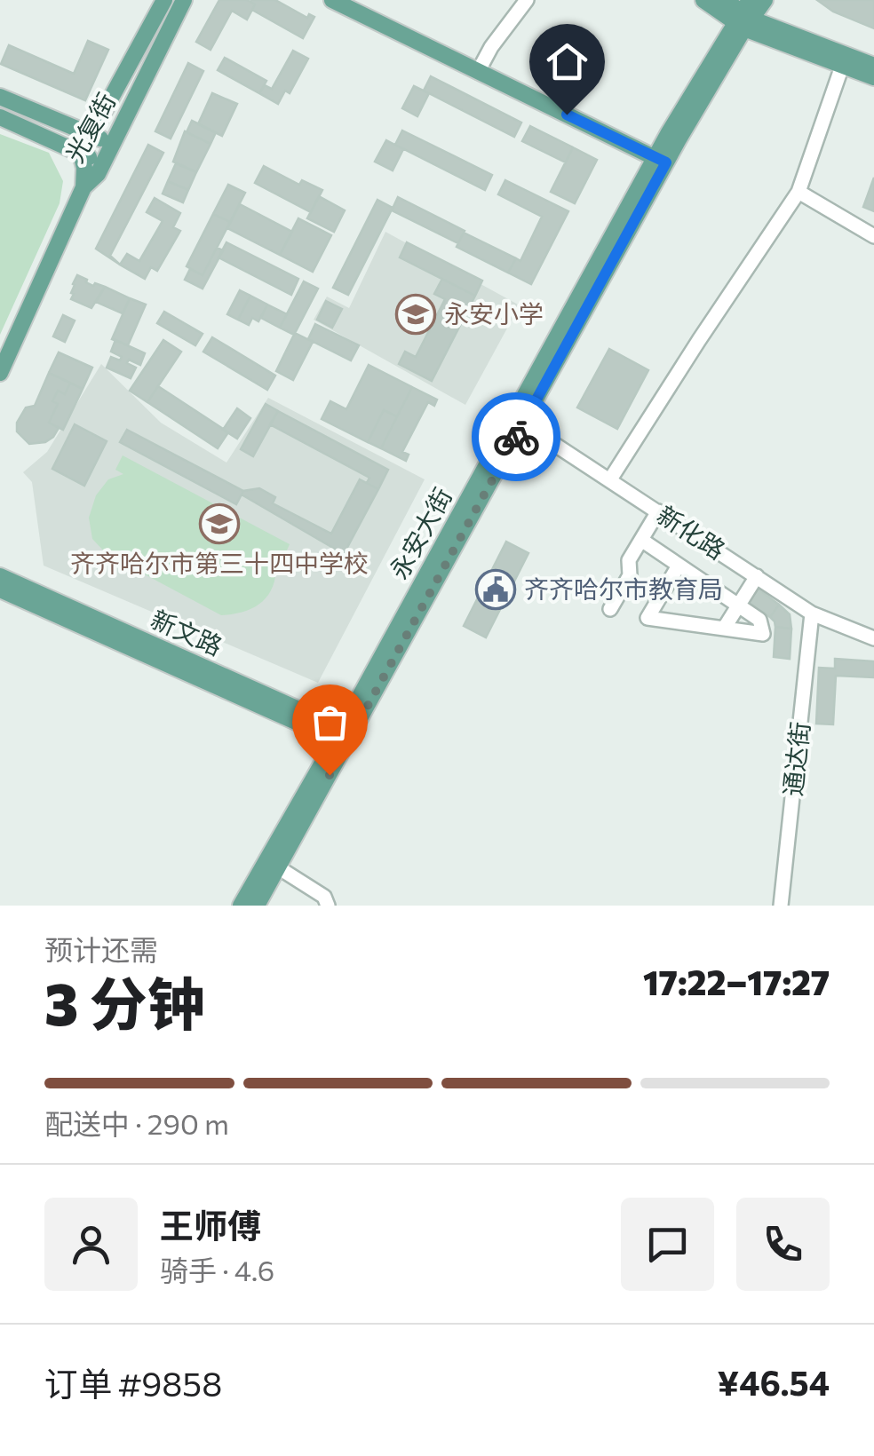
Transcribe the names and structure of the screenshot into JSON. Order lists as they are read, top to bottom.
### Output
{
  "streets": {
    "main road": ["光复街", "永安大街", "新文路"],
    "street": ["新化路", "通达街"]
  },
  "crossings": [
    ["新化路", "永安大街"],
    ["新化路", "通达街"],
    ["永安大街", "新文路"]
  ],
  "places": {
    "school or university": ["永安小学", "齐齐哈尔市第三十四中学校"],
    "public building": ["齐齐哈尔市教育局"]
  },
  "page": {
    "heading": ["3 分钟", "预计还需", "17:22–17:27"],
    "panel": [
      "王师傅",
      "骑手 · 4.6",
      "订单 #9858",
      "¥46.54"
    ],
    "bar": "配送中 · 290 m"
  }
}
